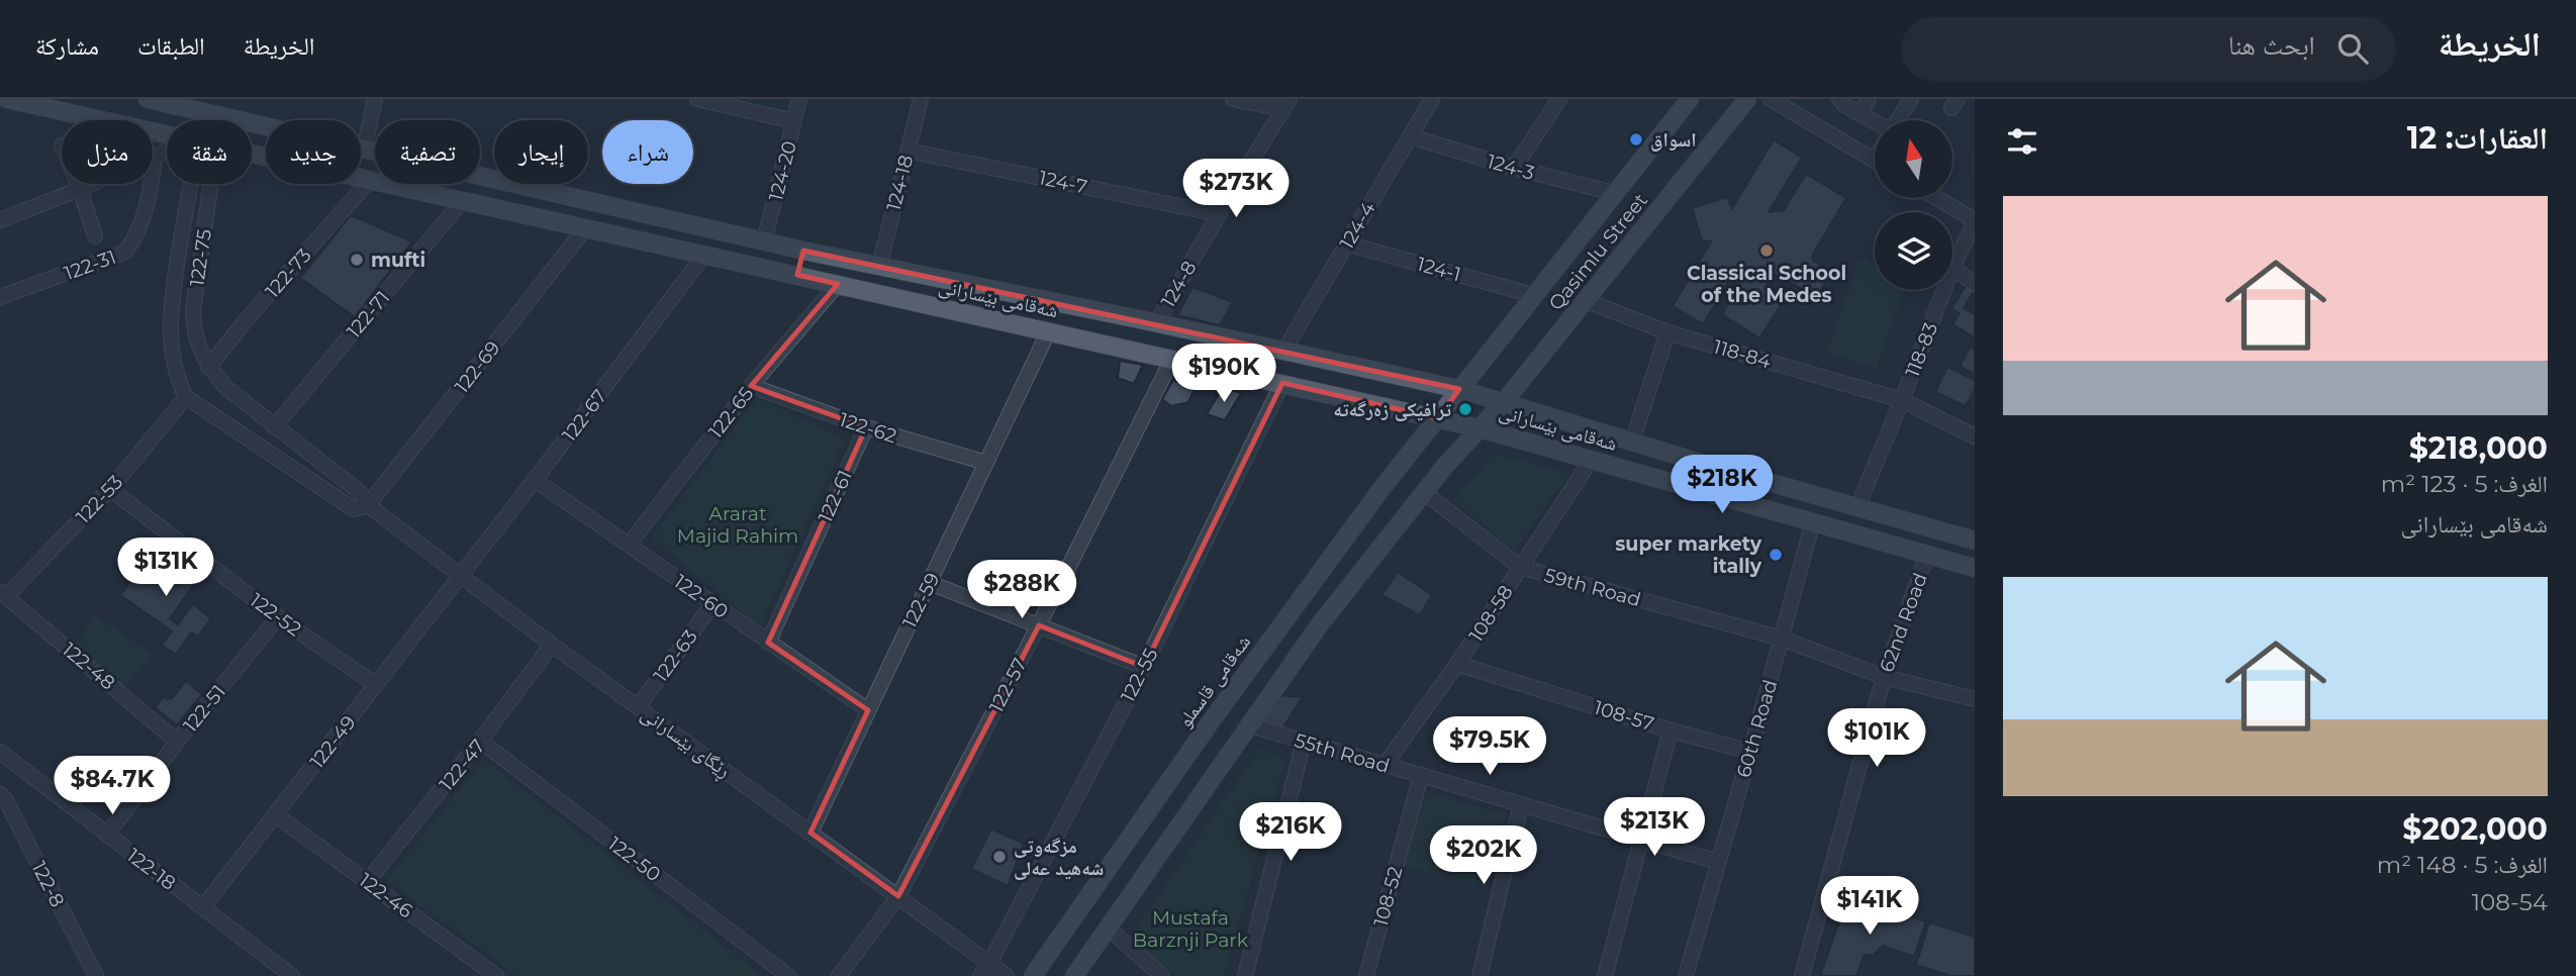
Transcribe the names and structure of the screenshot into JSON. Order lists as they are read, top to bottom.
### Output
{
  "streets": {
    "main road": ["Qasimlu Street", "شەقامی بێسارانی", "شەقامی قاسملو"],
    "street": [
      "124-3",
      "124-20",
      "124-7",
      "124-18",
      "124-4",
      "122-75",
      "122-31",
      "124-1",
      "122-73",
      "124-8",
      "122-71",
      "118-83",
      "118-84",
      "122-69",
      "122-65",
      "122-67",
      "122-62",
      "122-61",
      "122-53",
      "59th Road",
      "122-60",
      "122-59",
      "108-58",
      "122-52",
      "62nd Road",
      "122-63",
      "122-48",
      "122-55",
      "122-57",
      "122-51",
      "108-57",
      "60th Road",
      "122-49",
      "ڕێگای بێسارانی",
      "55th Road",
      "122-47",
      "122-50",
      "122-18",
      "122-8",
      "122-46",
      "108-52"
    ]
  },
  "crossings": [
    ["124-3", "124-4"],
    ["124-3", "Qasimlu Street"],
    ["124-20", "شەقامی بێسارانی"],
    ["124-7", "124-18"],
    ["124-7", "124-8"],
    ["124-18", "شەقامی بێسارانی"],
    ["124-4", "124-1"],
    ["124-4", "شەقامی بێسارانی"],
    ["Qasimlu Street", "124-1"],
    ["Qasimlu Street", "شەقامی بێسارانی"],
    ["Qasimlu Street", "118-84"],
    ["Qasimlu Street", "شەقامی قاسملو"],
    ["122-75", "122-73"],
    ["122-75", "ڕێگای بێسارانی"],
    ["122-73", "شەقامی بێسارانی"],
    ["122-73", "ڕێگای بێسارانی"],
    ["124-8", "شەقامی بێسارانی"],
    ["شەقامی بێسارانی", "122-71"],
    ["شەقامی بێسارانی", "118-83"],
    ["شەقامی بێسارانی", "122-69"],
    ["شەقامی بێسارانی", "122-65"],
    ["شەقامی بێسارانی", "122-67"],
    ["شەقامی بێسارانی", "122-59"],
    ["شەقامی بێسارانی", "108-58"],
    ["شەقامی بێسارانی", "62nd Road"],
    ["شەقامی بێسارانی", "122-55"],
    ["شەقامی بێسارانی", "شەقامی قاسملو"],
    ["شەقامی بێسارانی", "122-57"],
    ["شەقامی بێسارانی", "60th Road"],
    ["122-71", "ڕێگای بێسارانی"],
    ["118-83", "118-84"],
    ["122-69", "ڕێگای بێسارانی"],
    ["122-65", "122-62"],
    ["122-65", "122-60"],
    ["122-67", "122-60"],
    ["122-67", "122-49"],
    ["122-67", "ڕێگای بێسارانی"],
    ["122-62", "122-61"],
    ["122-62", "122-59"],
    ["122-61", "122-60"],
    ["122-53", "122-52"],
    ["122-53", "122-48"],
    ["122-53", "ڕێگای بێسارانی"],
    ["59th Road", "108-58"],
    ["59th Road", "62nd Road"],
    ["59th Road", "60th Road"],
    ["122-60", "122-59"],
    ["122-60", "122-63"],
    ["122-59", "ڕێگای بێسارانی"],
    ["108-58", "108-57"],
    ["108-58", "55th Road"],
    ["122-52", "122-51"],
    ["122-52", "122-49"],
    ["122-63", "ڕێگای بێسارانی"],
    ["122-48", "122-51"],
    ["122-55", "ڕێگای بێسارانی"],
    ["122-57", "ڕێگای بێسارانی"],
    ["122-51", "122-18"],
    ["108-57", "60th Road"],
    ["60th Road", "55th Road"],
    ["122-49", "ڕێگای بێسارانی"],
    ["122-49", "122-18"],
    ["122-49", "122-46"],
    ["ڕێگای بێسارانی", "122-47"],
    ["55th Road", "108-52"],
    ["122-47", "122-50"],
    ["122-47", "122-46"]
  ],
  "parks": ["Ararat Majid Rahim", "Mustafa Barznji Park"],
  "places": [
    "اسواق",
    "Classical School of the Medes",
    "mufti",
    "ترافیکی زەرگەتە",
    "super markety itally",
    "مزگەوتی شەهید عەلی"
  ],
  "north": "top",
  "page": {
    "header": "الخريطة",
    "search": "ابحث هنا",
    "nav": ["الخريطة", "الطبقات", "مشاركة"],
    "heading": "العقارات: 12",
    "chip": [
      "شراء",
      "إيجار",
      "تصفية",
      "جديد",
      "شقة",
      "منزل"
    ],
    "price": [
      "$273K",
      "$190K",
      "$218K",
      "$131K",
      "$288K",
      "$101K",
      "$79.5K",
      "$84.7K",
      "$213K",
      "$216K",
      "$202K",
      "$141K"
    ],
    "list": [
      {
        "name": "$218,000",
        "note": "الغرف: 5 · 123 m² · شەقامی بێسارانی"
      },
      {
        "name": "$202,000",
        "note": "الغرف: 5 · 148 m² · 108-54"
      }
    ]
  }
}
